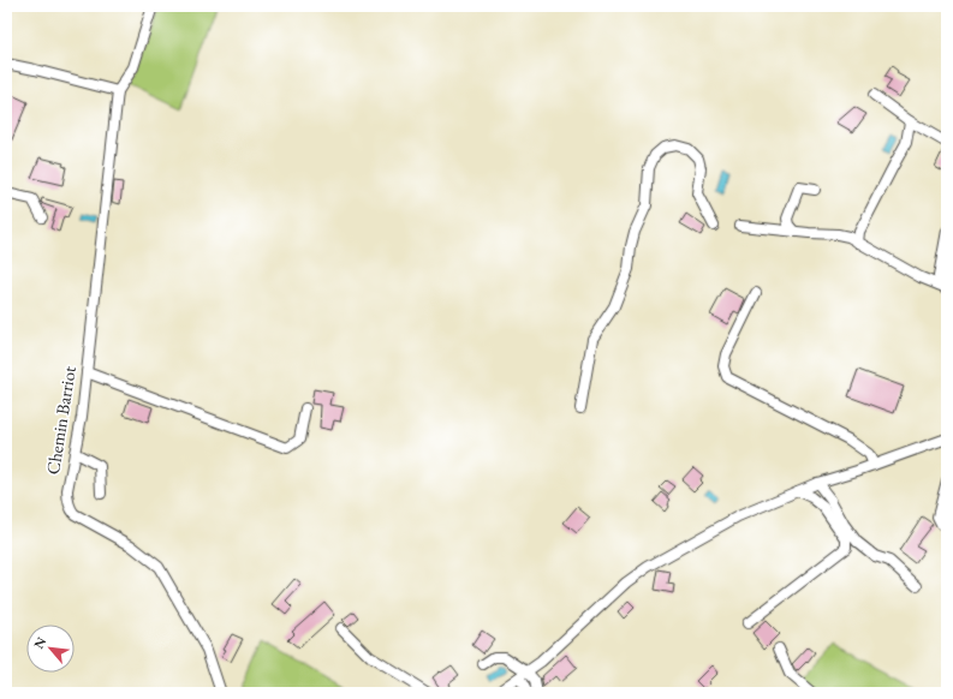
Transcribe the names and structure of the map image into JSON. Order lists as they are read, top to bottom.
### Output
{
  "streets": {
    "street": ["Chemin Barriot"]
  },
  "north": "top left"
}
